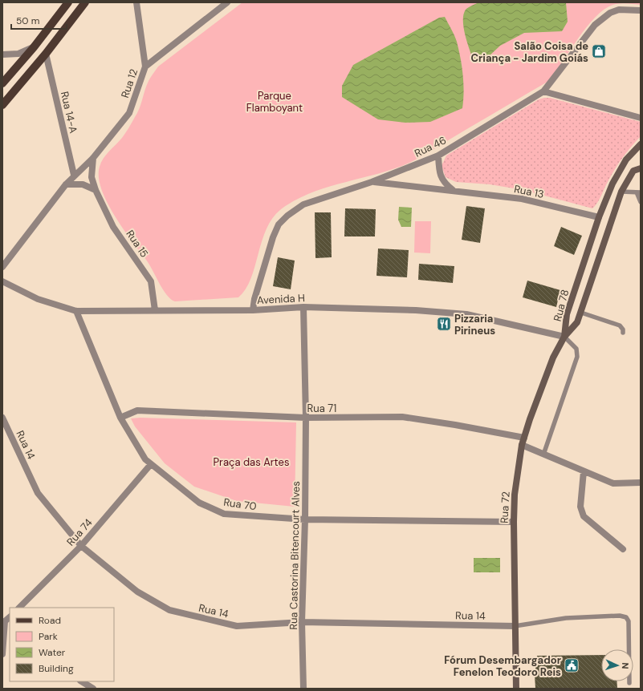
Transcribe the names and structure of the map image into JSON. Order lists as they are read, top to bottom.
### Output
{
  "streets": {
    "main road": ["Rua 78", "Rua 72"],
    "street": [
      "Rua 12",
      "Rua 14-A",
      "Rua 46",
      "Rua 13",
      "Rua 15",
      "Avenida H",
      "Rua 71",
      "Rua 14",
      "Rua 70",
      "Rua 74",
      "Rua Castorina Bitencourt Alves"
    ]
  },
  "crossings": [
    ["Rua 12", "Rua 15"],
    ["Rua 46", "Rua 13"],
    ["Rua 46", "Avenida H"],
    ["Rua 13", "Rua 78"],
    ["Rua 15", "Avenida H"],
    ["Avenida H", "Rua 78"],
    ["Avenida H", "Rua 70"],
    ["Avenida H", "Rua 72"],
    ["Avenida H", "Rua Castorina Bitencourt Alves"],
    ["Rua 78", "Rua 72"],
    ["Rua 71", "Rua 70"],
    ["Rua 71", "Rua 72"],
    ["Rua 71", "Rua Castorina Bitencourt Alves"],
    ["Rua 14", "Rua 72"],
    ["Rua 14", "Rua 74"],
    ["Rua 14", "Rua Castorina Bitencourt Alves"],
    ["Rua 70", "Rua 72"],
    ["Rua 70", "Rua 74"],
    ["Rua 70", "Rua Castorina Bitencourt Alves"]
  ],
  "parks": ["Parque Flamboyant", "Praça das Artes"],
  "places": {
    "shop": ["Salão Coisa de Criança - Jardim Goiás"],
    "restaurant": ["Pizzaria Pirineus"],
    "public building": ["Fórum Desembargador Fenelon Teodoro Reis"]
  },
  "legend": [
    "Road",
    "Park",
    "Water",
    "Building"
  ],
  "scale_bar": "50 m",
  "north": "right"
}
